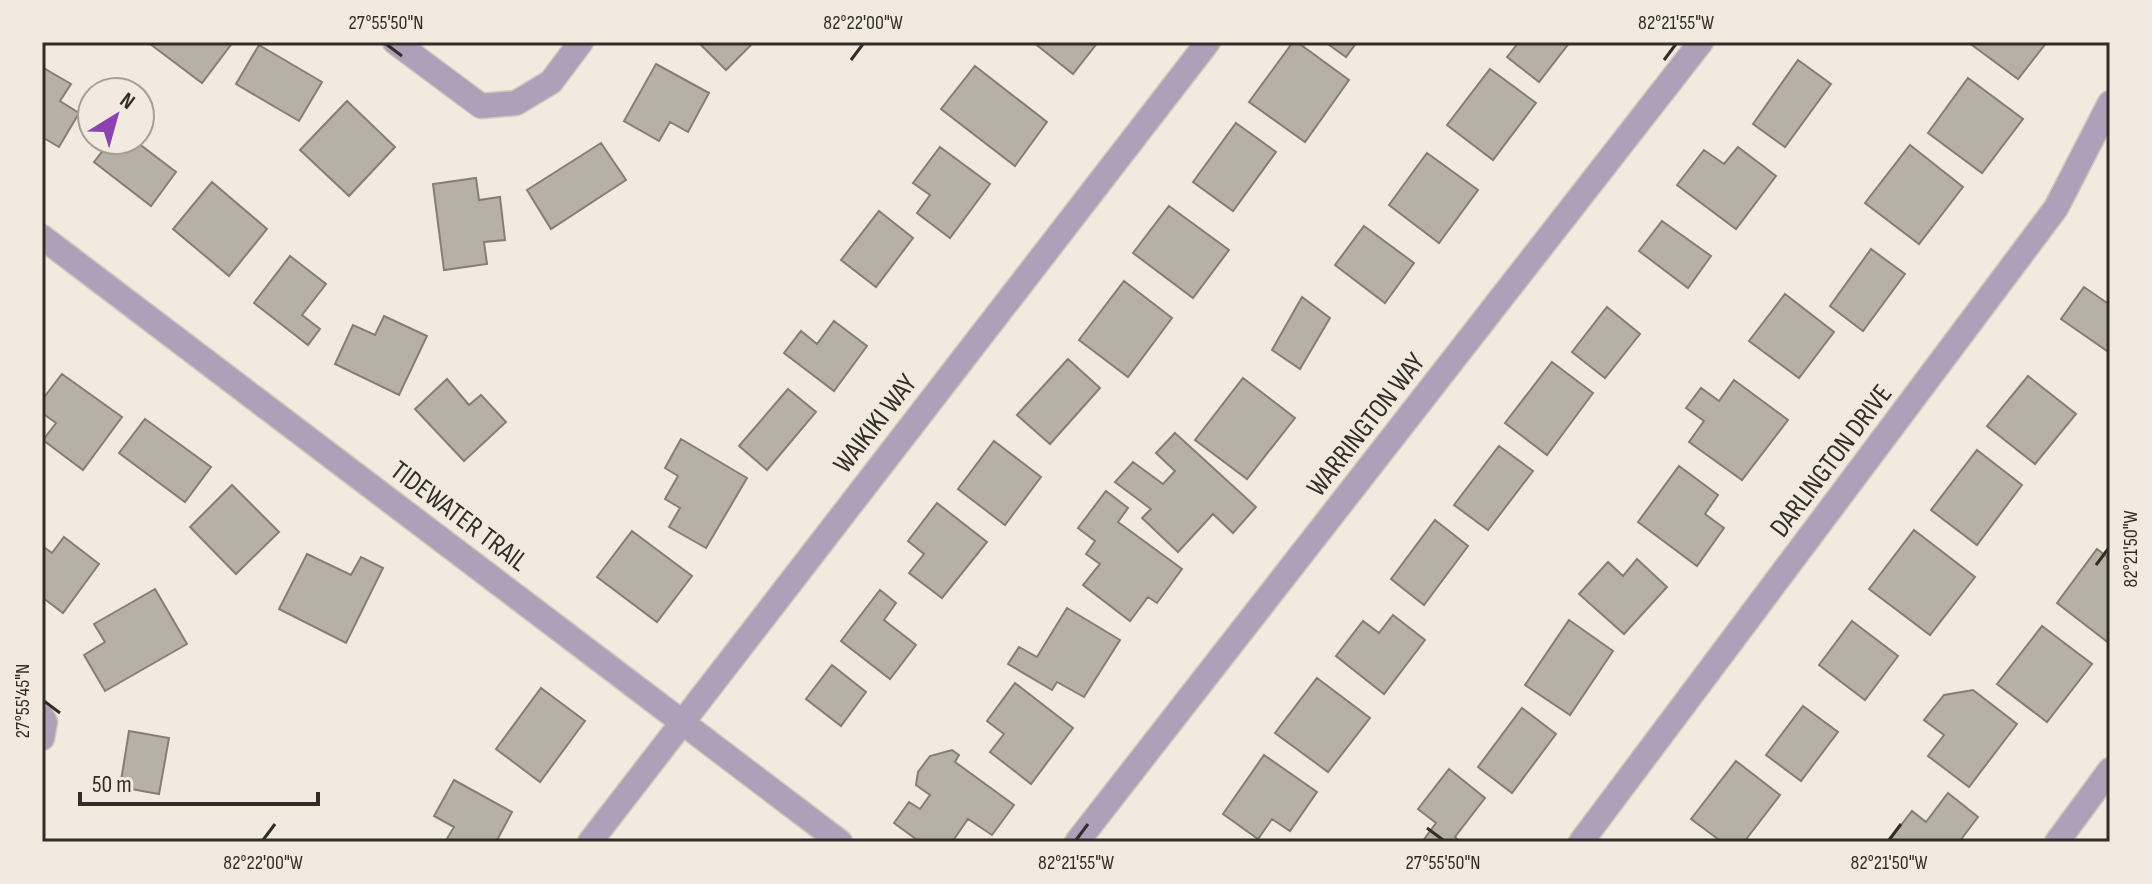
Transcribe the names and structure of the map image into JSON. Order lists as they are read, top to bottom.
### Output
{
  "streets": {
    "street": [
      "WAIKIKI WAY",
      "WARRINGTON WAY",
      "DARLINGTON DRIVE",
      "TIDEWATER TRAIL"
    ]
  },
  "crossings": [
    ["WAIKIKI WAY", "TIDEWATER TRAIL"]
  ],
  "scale_bar": "50 m",
  "north": "top right",
  "coordinates": [
    "27°55'50\"N",
    "82°22'00\"W",
    "82°21'55\"W",
    "82°21'50\"W",
    "27°55'45\"N"
  ]
}
